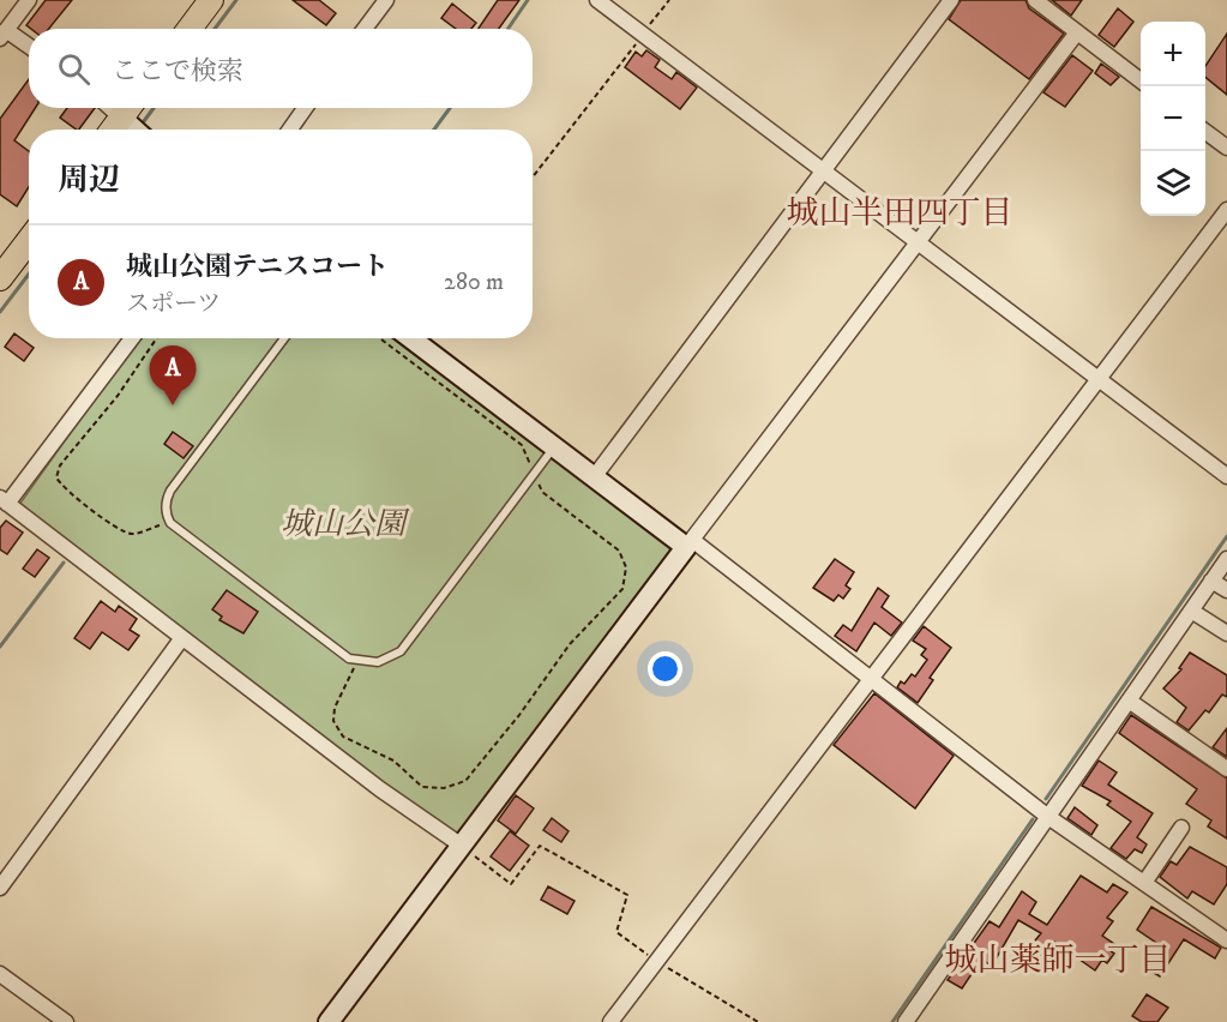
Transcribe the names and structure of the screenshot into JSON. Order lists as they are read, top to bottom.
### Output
{
  "districts": ["城山半田四丁目", "城山薬師一丁目"],
  "parks": ["城山公園"],
  "page": {
    "map_buttons": ["+", "−"],
    "search": "ここで検索",
    "heading": "周辺",
    "list": [
      {
        "mark": "A",
        "name": "城山公園テニスコート",
        "note": "スポーツ",
        "value": "280 m"
      }
    ],
    "pins": "A"
  }
}
